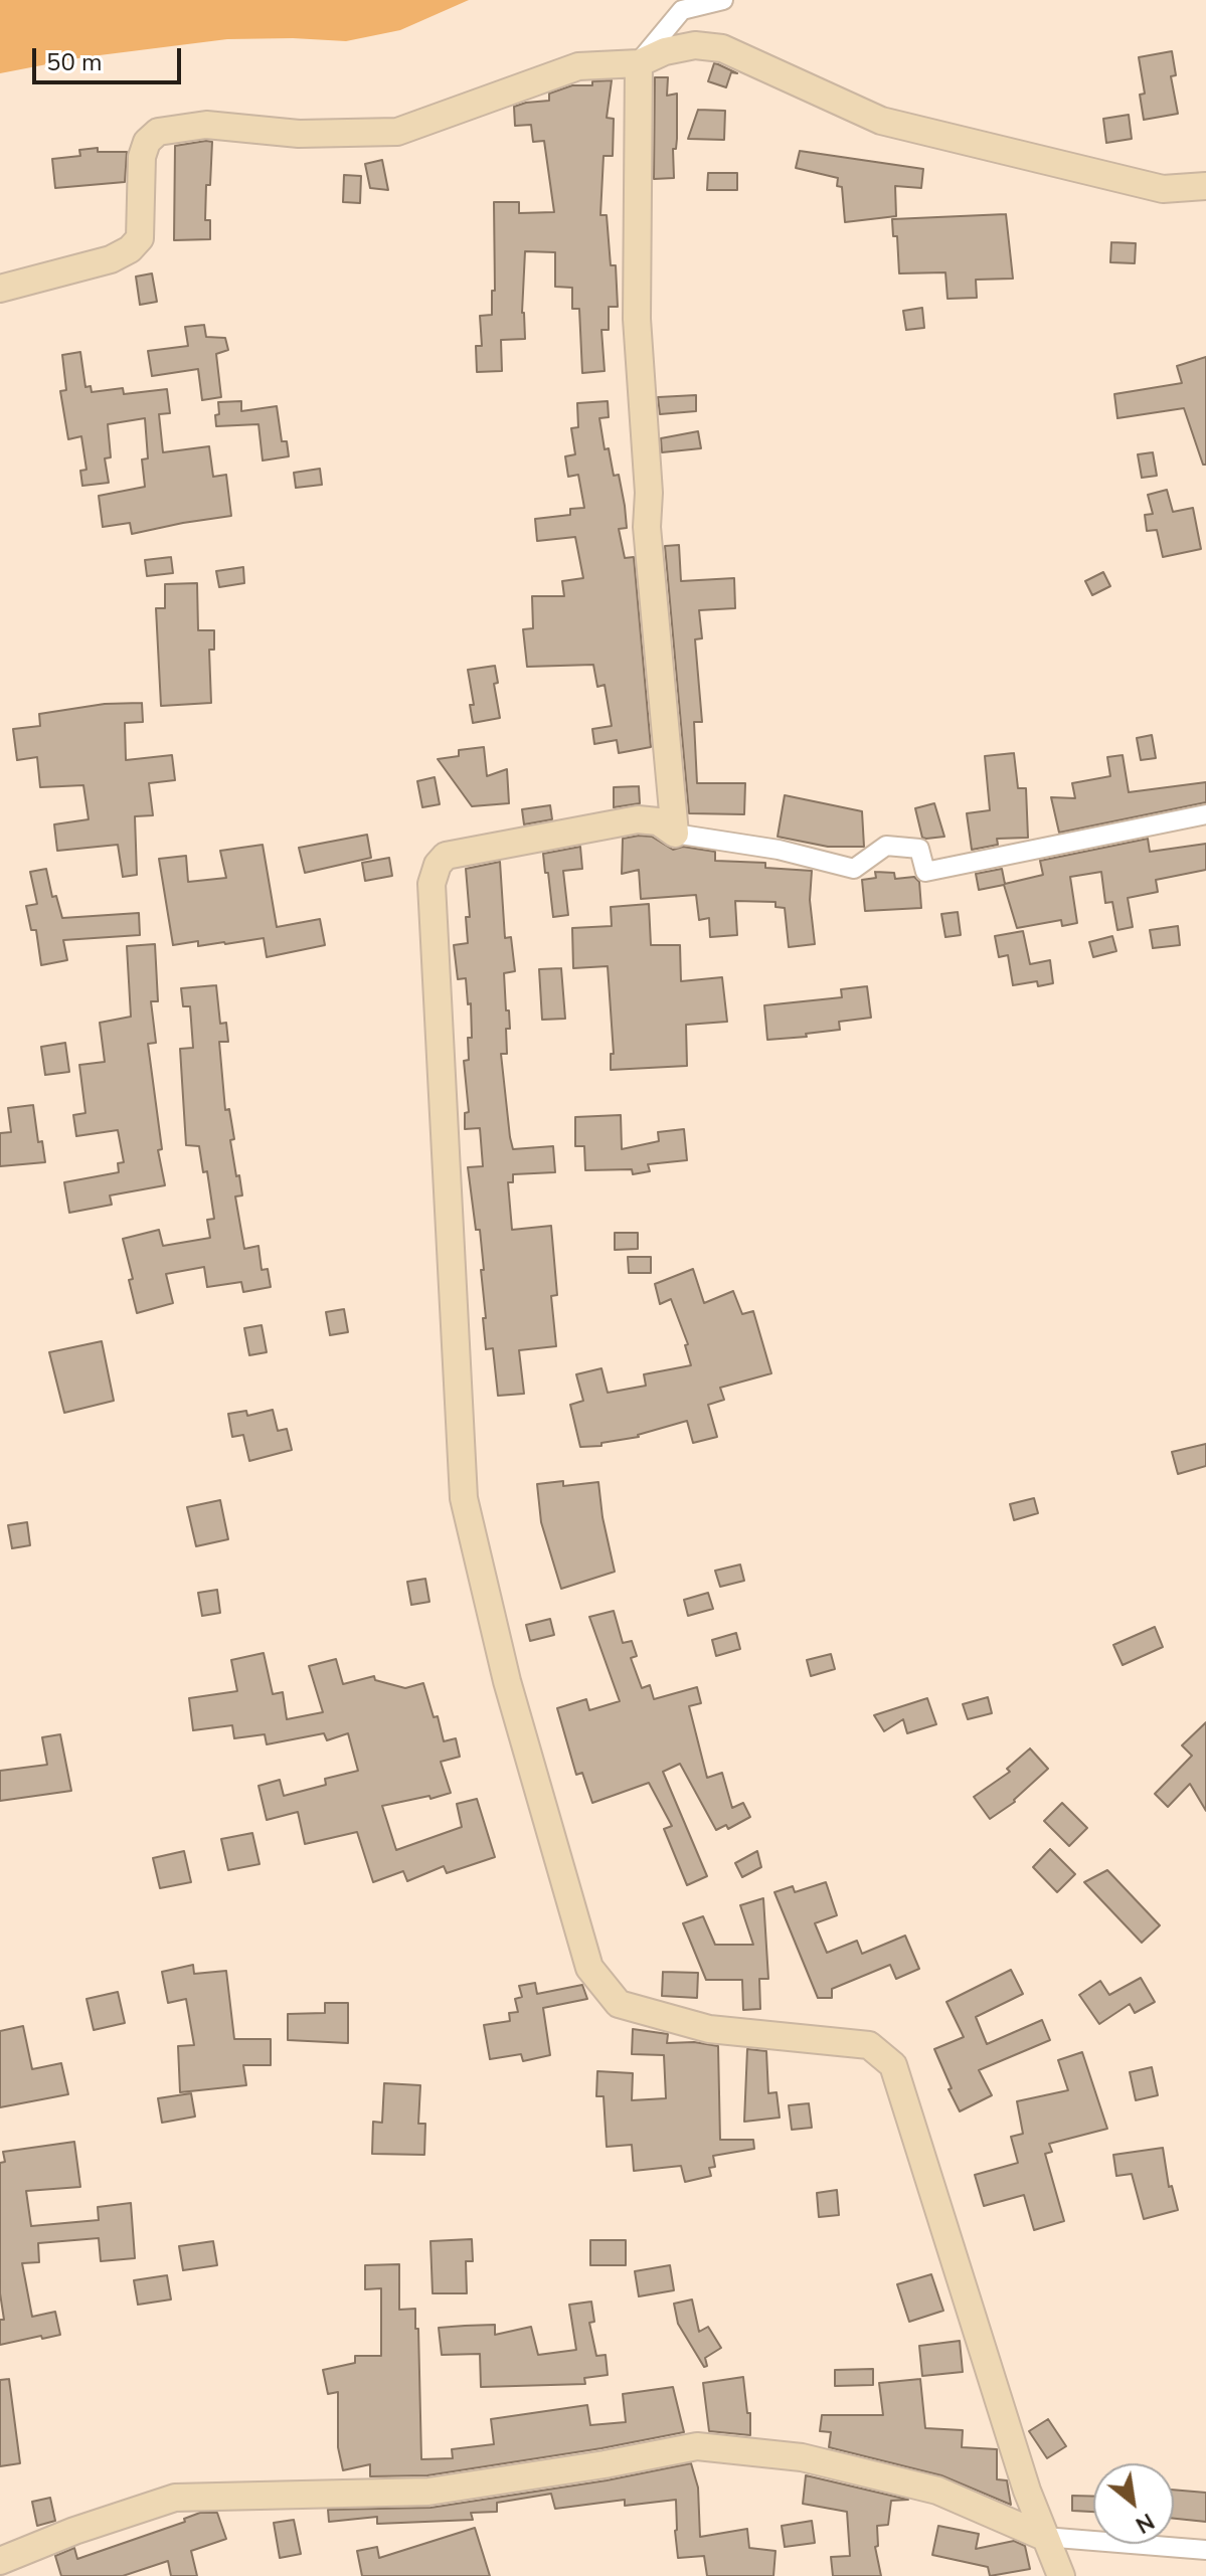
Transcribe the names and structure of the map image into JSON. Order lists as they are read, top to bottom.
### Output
{
  "scale_bar": "50 m",
  "north": "bottom right"
}
